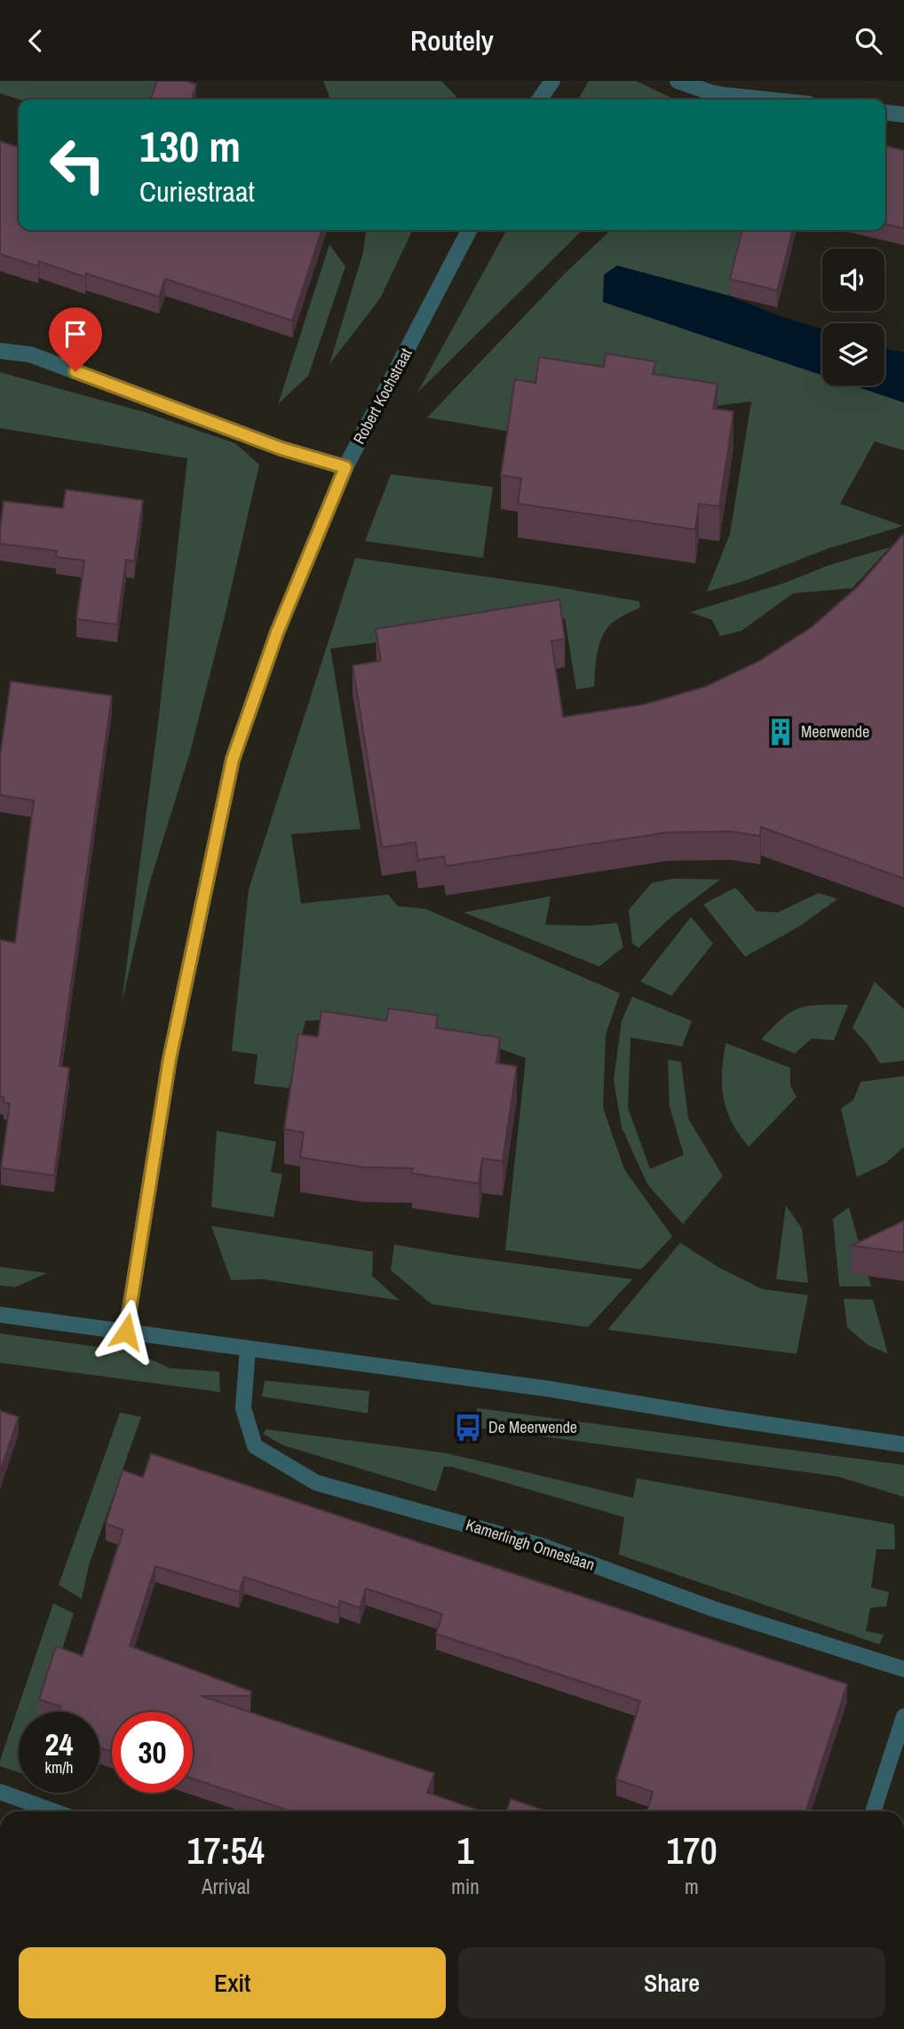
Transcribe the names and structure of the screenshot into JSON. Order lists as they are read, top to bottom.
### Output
{
  "streets": {
    "street": ["Robert Kochstraat", "Kamerlingh Onneslaan"]
  },
  "places": {
    "building": ["Meerwende"],
    "bus stop": ["De Meerwende"]
  },
  "page": {
    "header": "Routely",
    "turn": ["130 m", "Curiestraat"],
    "speed": "24 km/h",
    "limit": "30",
    "eta": [
      "17:54",
      "Arrival",
      "1",
      "min",
      "170",
      "m"
    ],
    "buttons": ["Exit", "Share"]
  }
}
